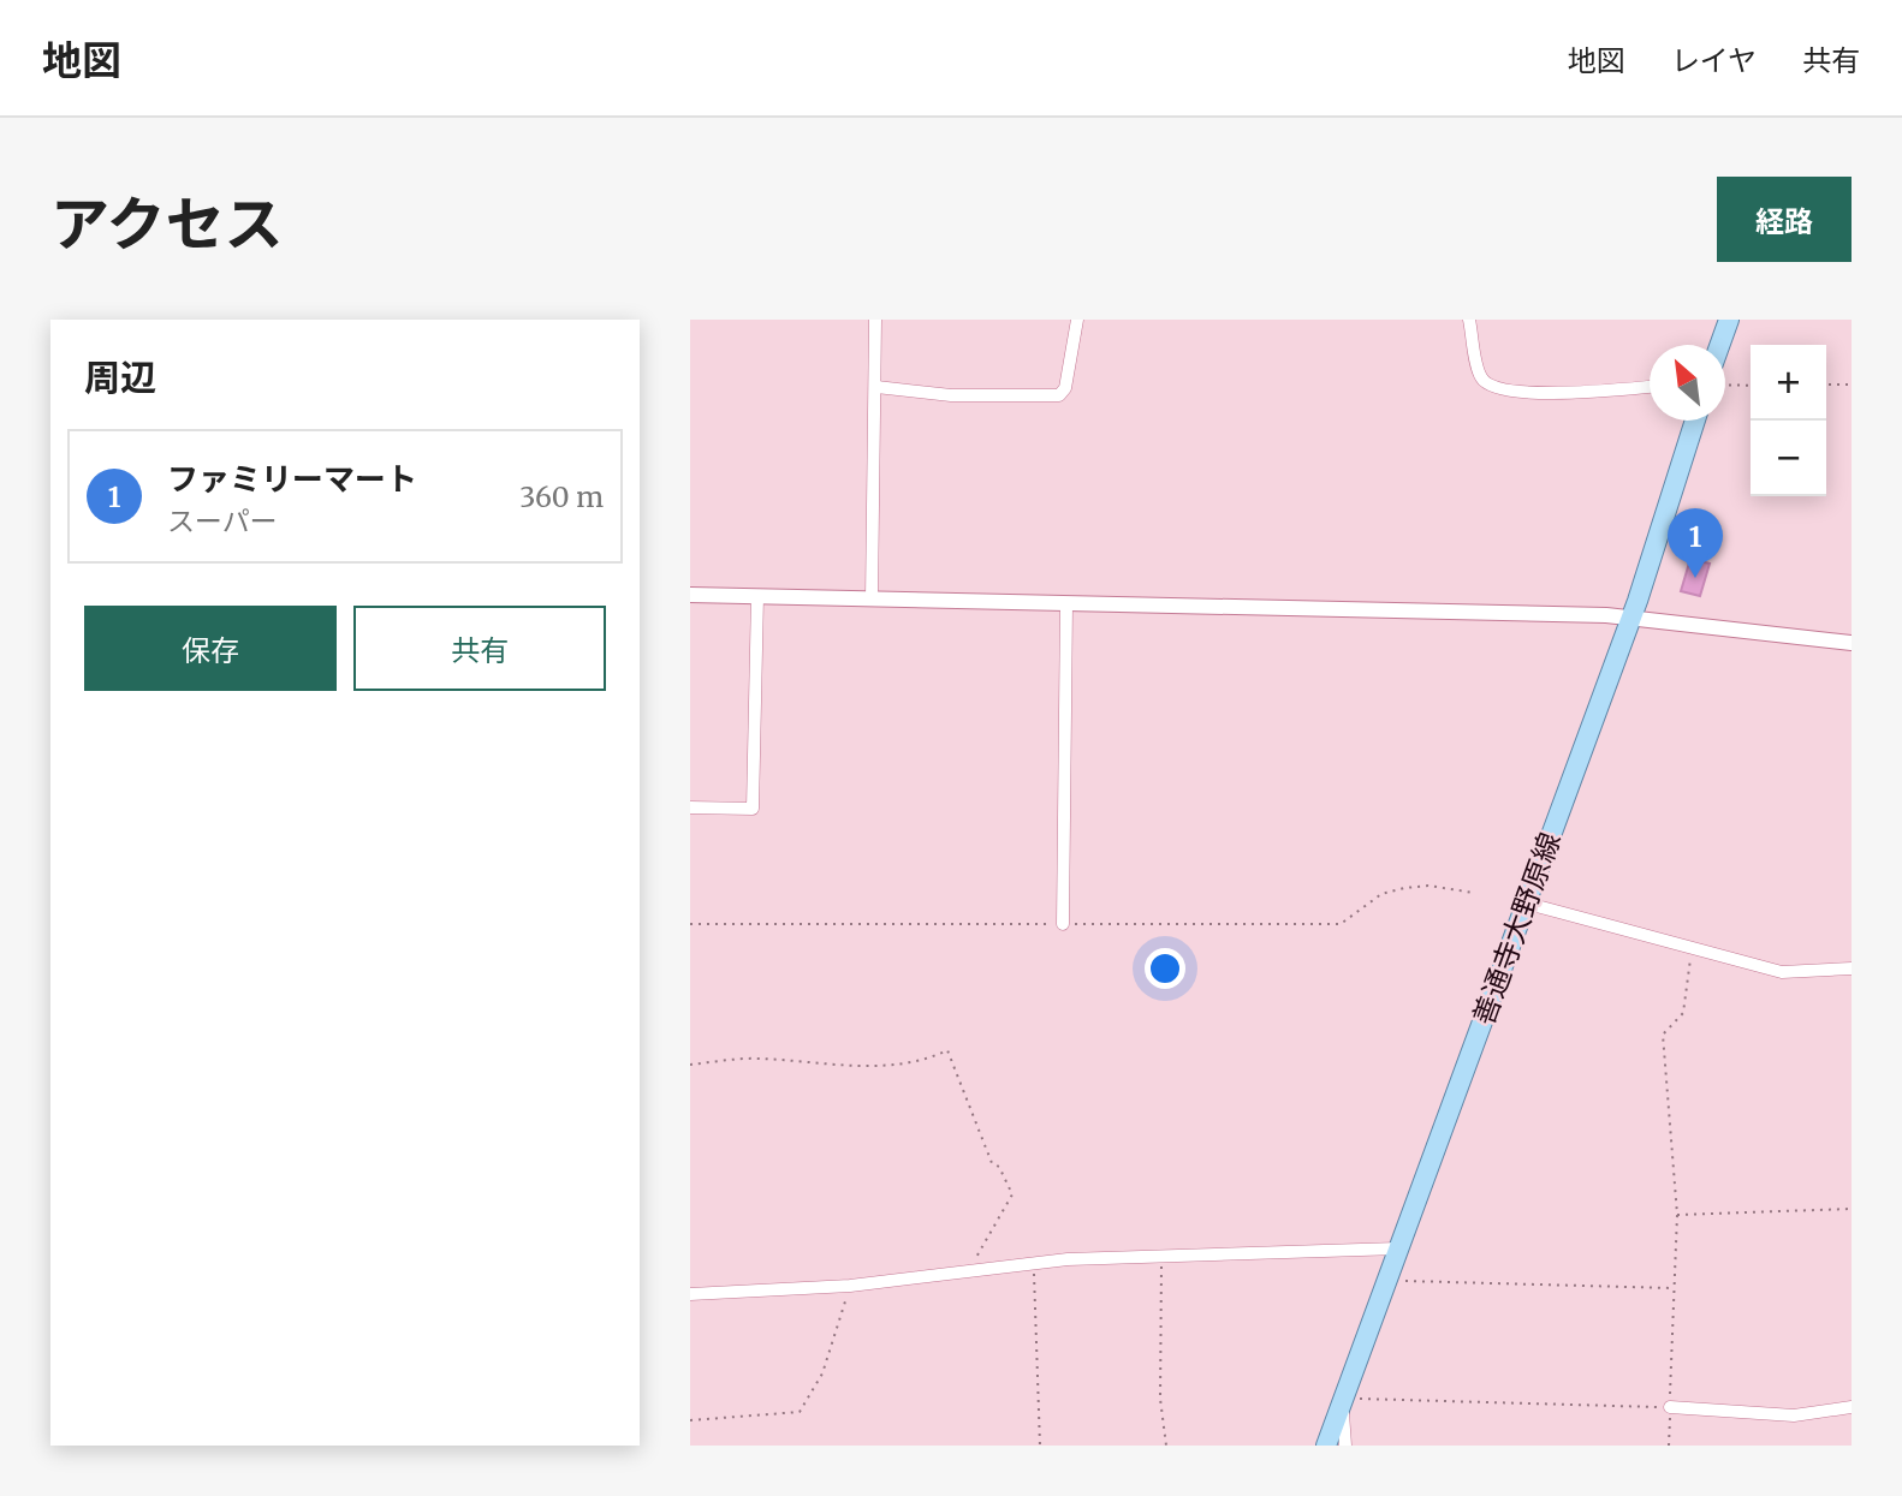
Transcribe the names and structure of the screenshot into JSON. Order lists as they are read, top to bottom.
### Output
{
  "streets": {
    "main road": ["善通寺大野原線"]
  },
  "north": "top left",
  "page": {
    "header": "地図",
    "nav": ["地図", "レイヤ", "共有"],
    "title": "アクセス",
    "buttons": [
      "経路",
      ["保存", "共有"]
    ],
    "heading": "周辺",
    "map_buttons": ["+", "−"],
    "list": [
      {
        "mark": "1",
        "name": "ファミリーマート",
        "note": "スーパー",
        "value": "360 m"
      }
    ],
    "pins": "1"
  }
}
